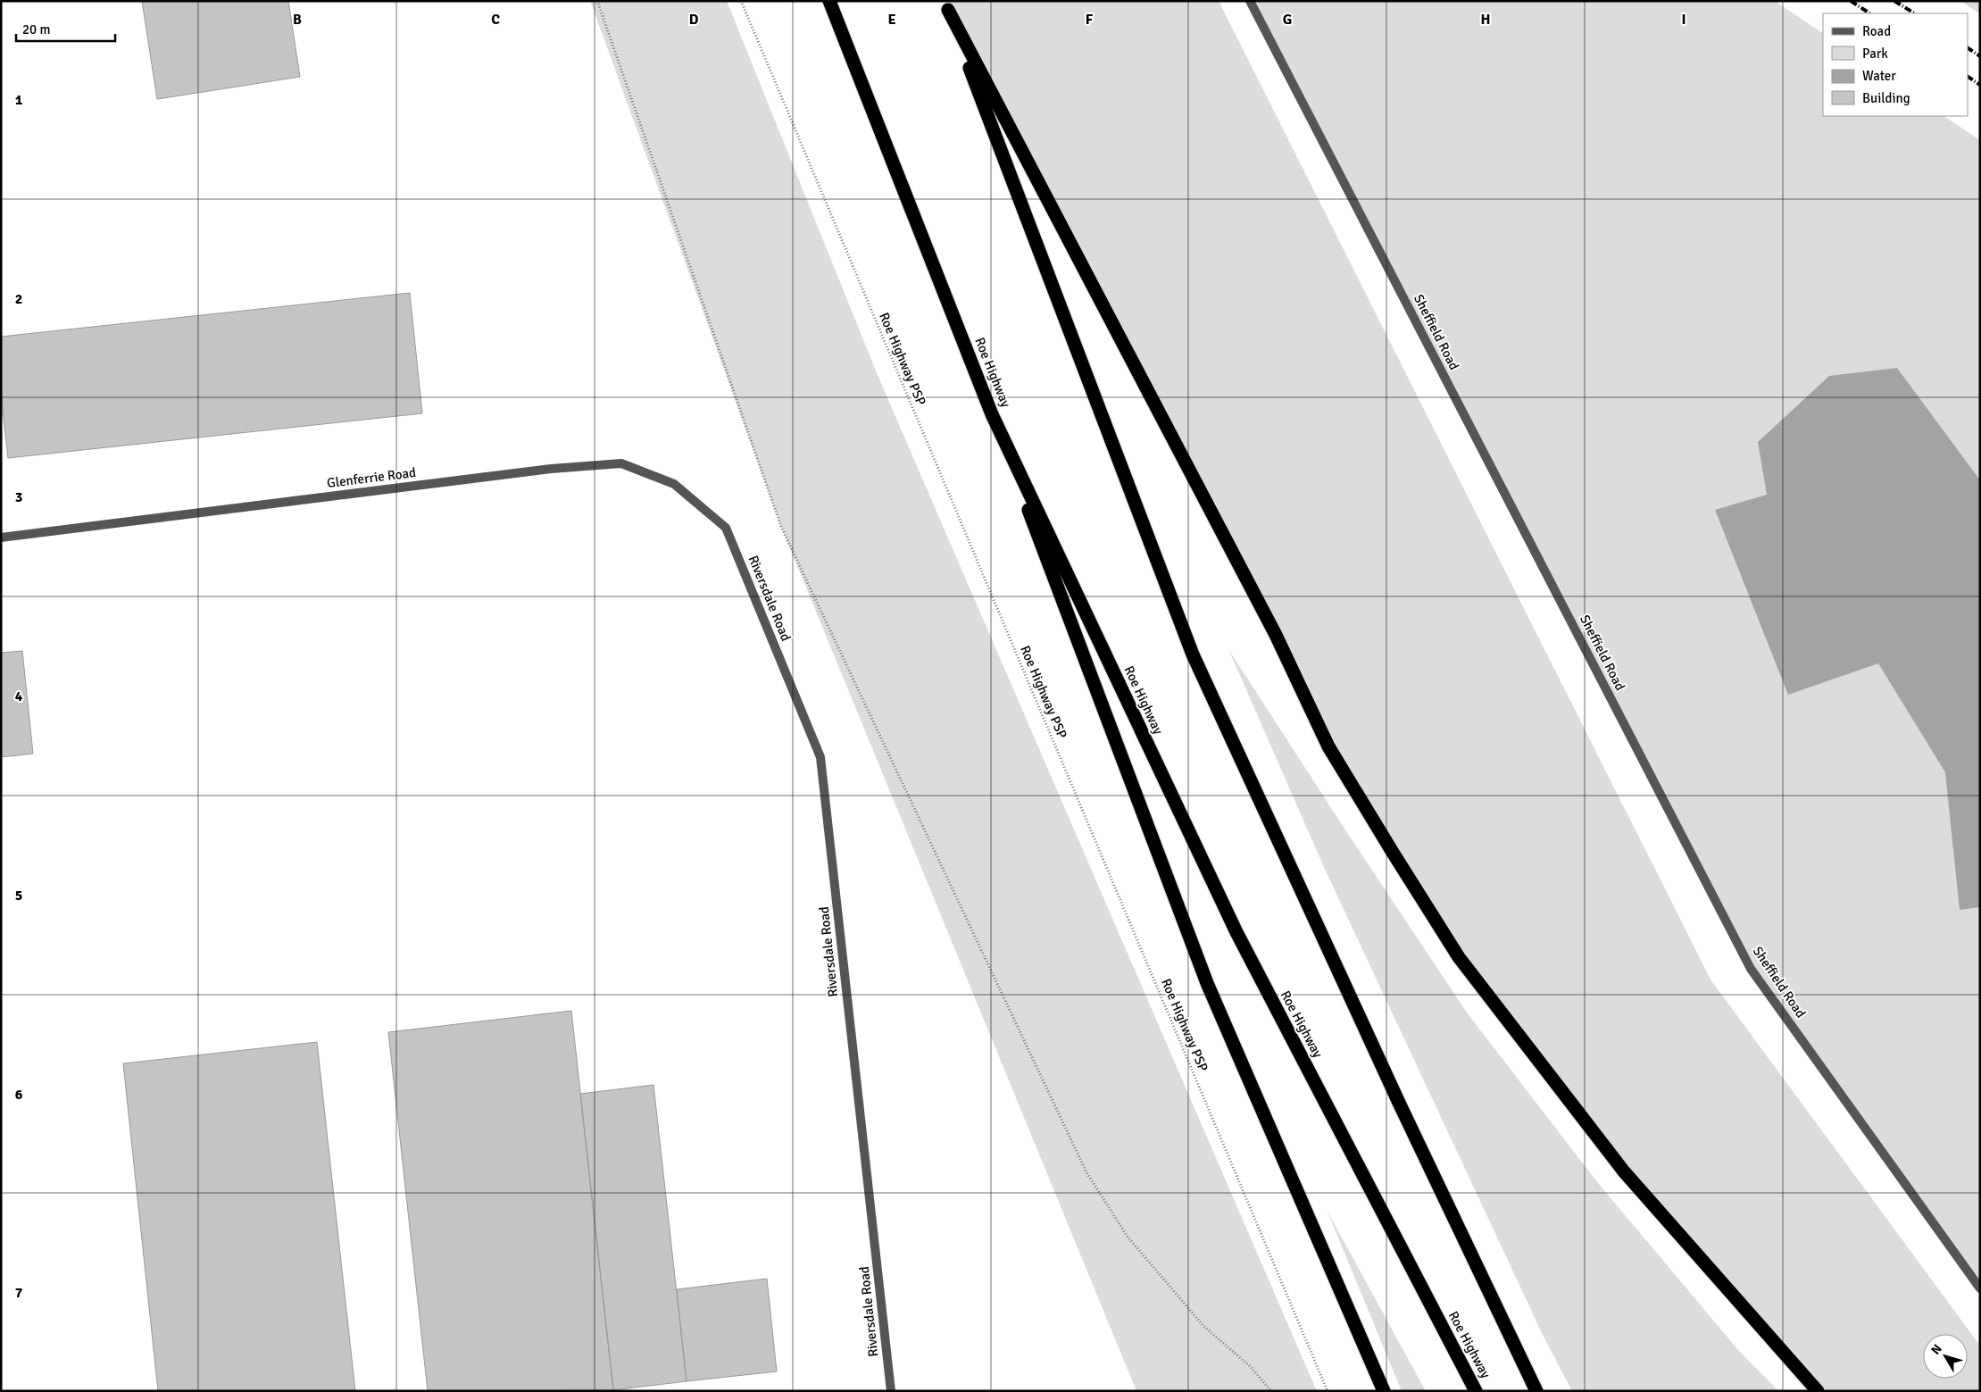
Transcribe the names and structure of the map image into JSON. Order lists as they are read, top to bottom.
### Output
{
  "streets": {
    "highway": ["Roe Highway"],
    "street": ["Sheffield Road", "Glenferrie Road", "Riversdale Road"],
    "path": ["Roe Highway PSP"]
  },
  "crossings": [
    ["Glenferrie Road", "Riversdale Road"]
  ],
  "legend": [
    "Road",
    "Park",
    "Water",
    "Building"
  ],
  "scale_bar": "20 m",
  "north": "top left",
  "grid": {
    "columns": [
      "B",
      "C",
      "D",
      "E",
      "F",
      "G",
      "H",
      "I"
    ],
    "rows": [
      "1",
      "2",
      "3",
      "4",
      "5",
      "6",
      "7"
    ]
  }
}
